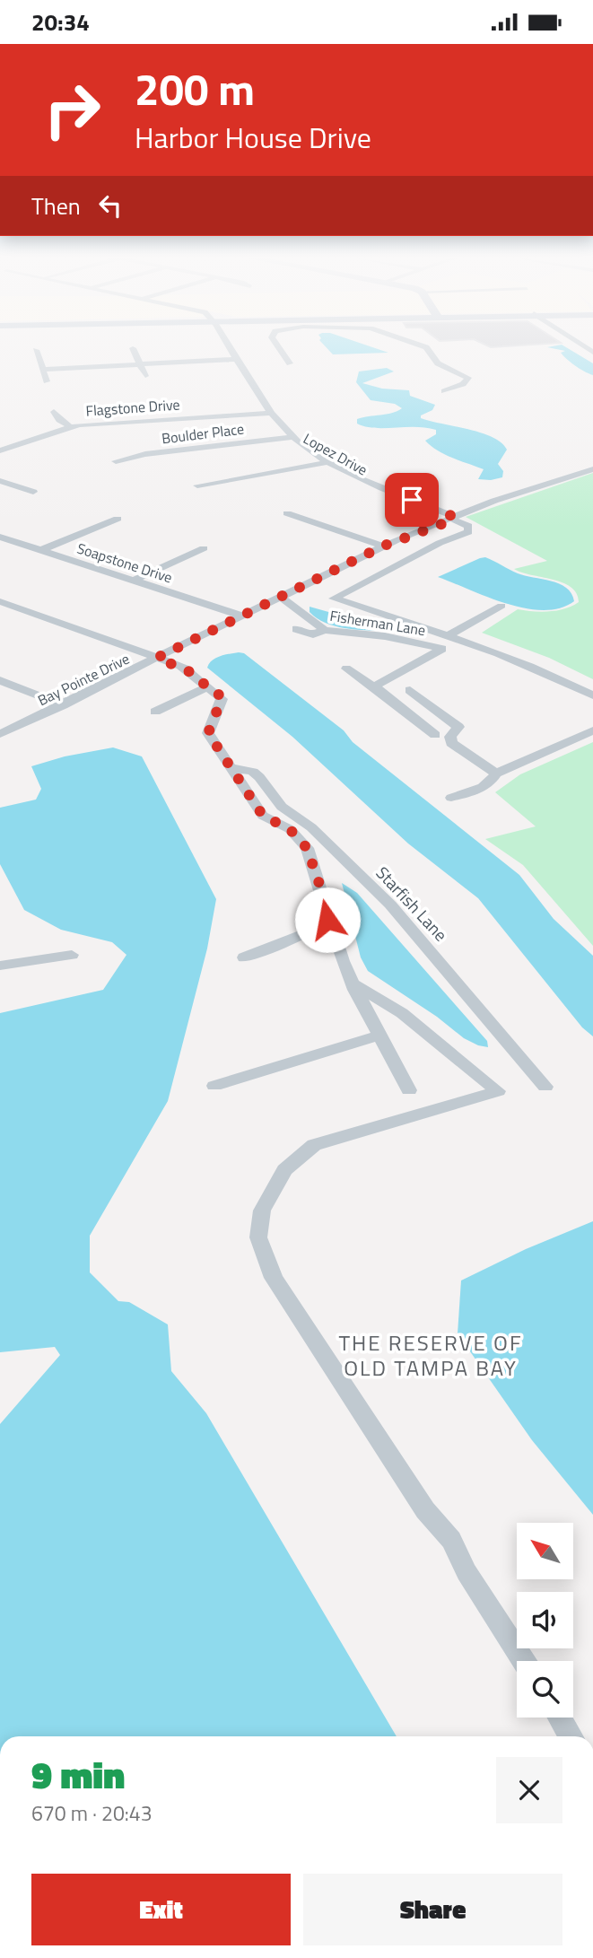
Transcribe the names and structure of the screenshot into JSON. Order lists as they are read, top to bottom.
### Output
{
  "streets": {
    "street": [
      "Flagstone Drive",
      "Boulder Place",
      "Lopez Drive",
      "Soapstone Drive",
      "Fisherman Lane",
      "Bay Pointe Drive",
      "Starfish Lane"
    ]
  },
  "crossings": [
    ["Flagstone Drive", "Lopez Drive"],
    ["Boulder Place", "Lopez Drive"],
    ["Lopez Drive", "Bay Pointe Drive"],
    ["Soapstone Drive", "Bay Pointe Drive"],
    ["Fisherman Lane", "Bay Pointe Drive"]
  ],
  "districts": ["THE RESERVE OF OLD TAMPA BAY"],
  "north": "top left",
  "page": {
    "status": "20:34",
    "turn": ["200 m", "Harbor House Drive"],
    "then": "Then",
    "heading": ["9 min", "670 m · 20:43"],
    "buttons": ["Exit", "Share"]
  }
}
